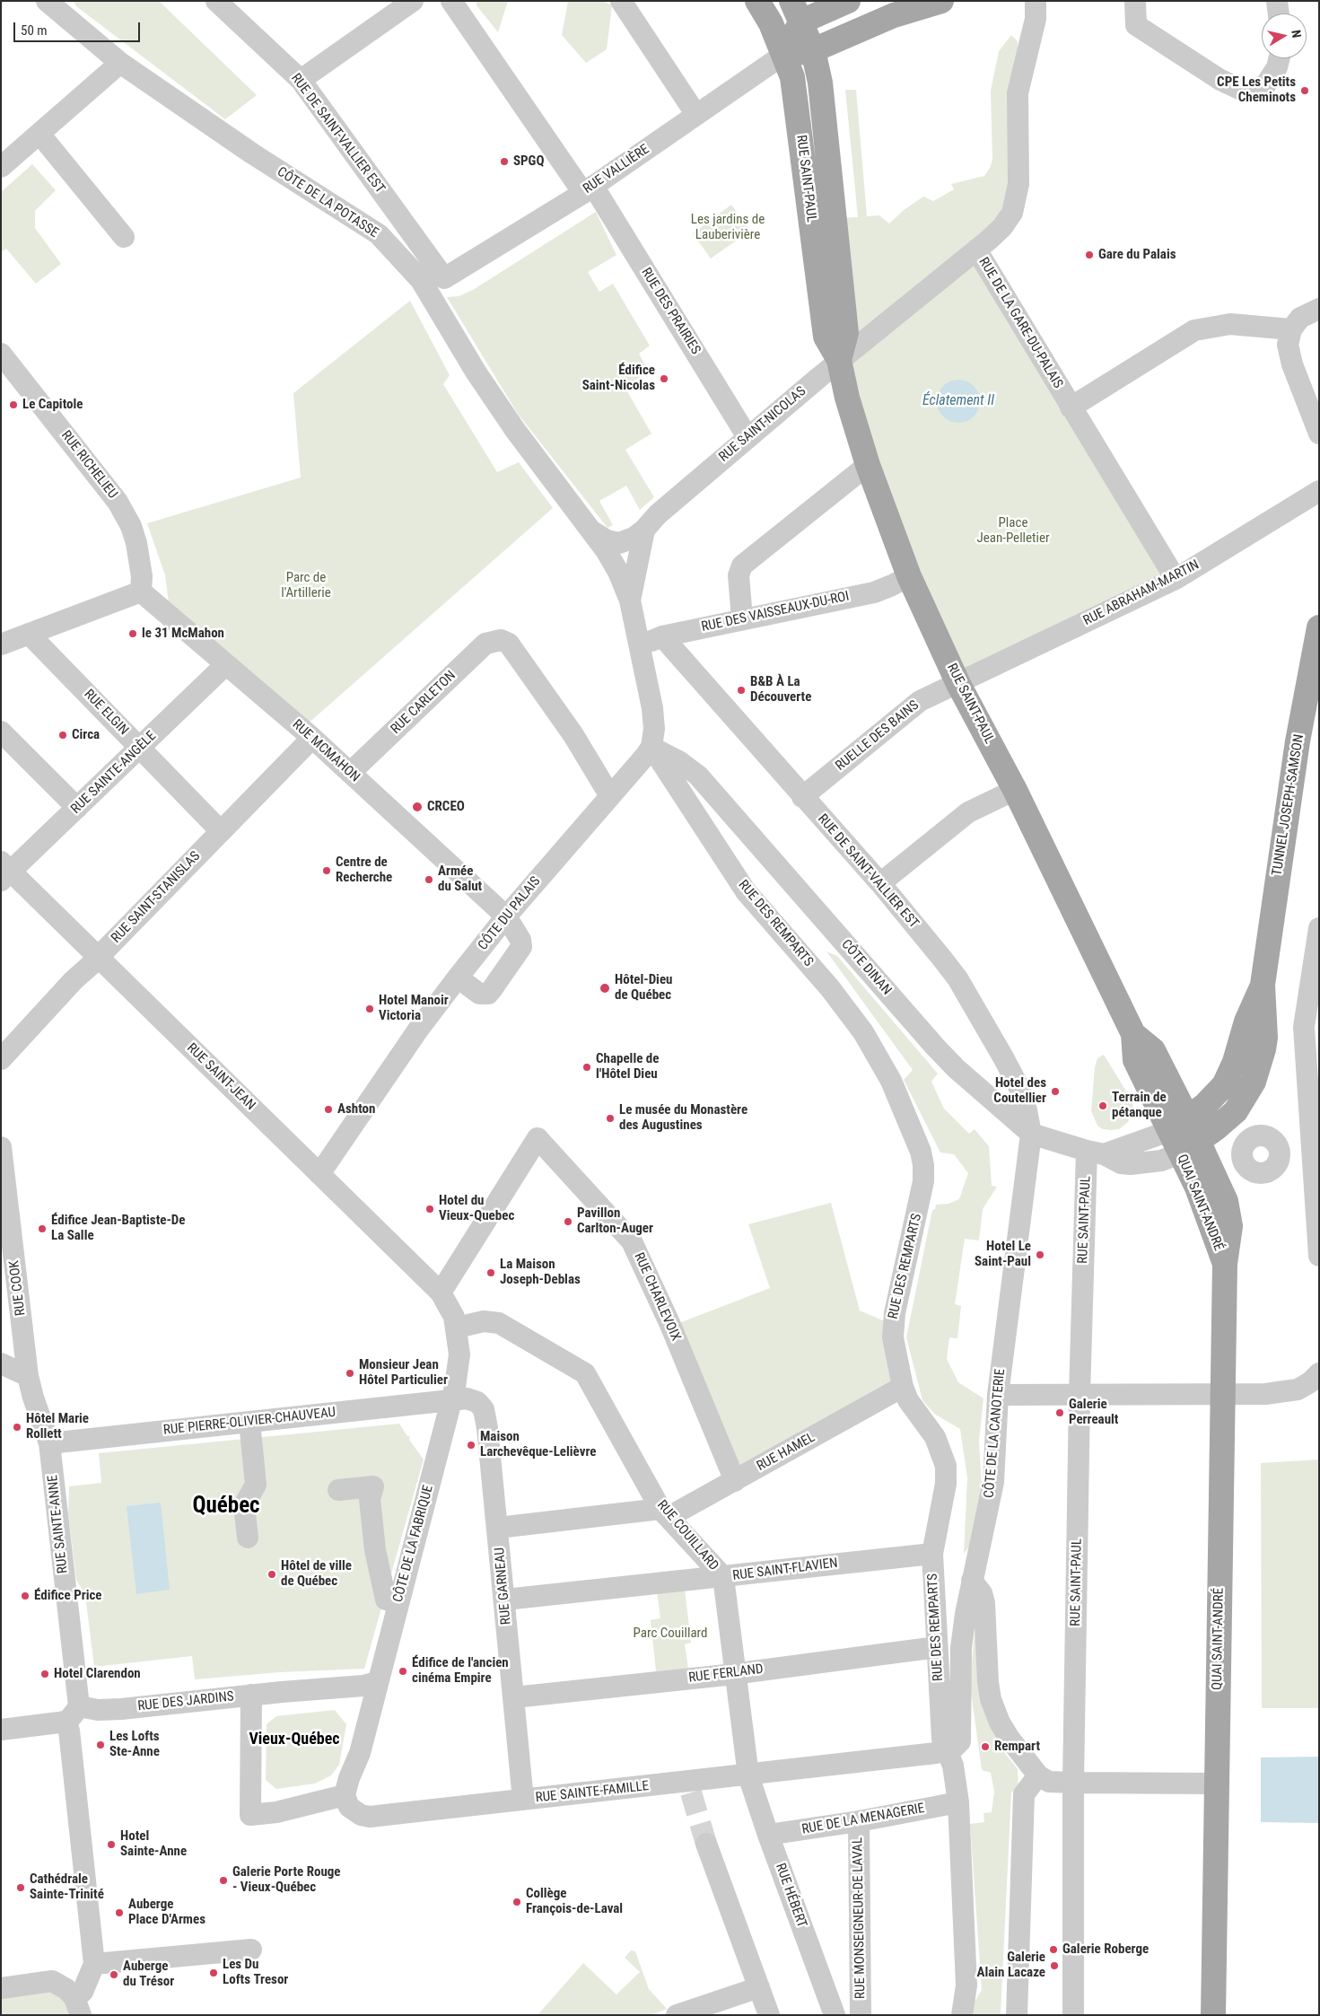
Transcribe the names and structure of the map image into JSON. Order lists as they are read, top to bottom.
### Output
{
  "streets": {
    "main road": ["RUE SAINT-PAUL", "TUNNEL JOSEPH-SAMSON", "QUAI SAINT-ANDRÉ"],
    "street": [
      "RUE DE SAINT-VALLIER EST",
      "RUE VALLIÈRE",
      "CÔTE DE LA POTASSE",
      "RUE DES PRAIRIES",
      "RUE DE LA GARE-DU-PALAIS",
      "RUE SAINT-NICOLAS",
      "RUE RICHELIEU",
      "RUE ABRAHAM-MARTIN",
      "RUE DES VAISSEAUX-DU-ROI",
      "RUE CARLETON",
      "RUE ELGIN",
      "RUELLE DES BAINS",
      "RUE MCMAHON",
      "RUE SAINTE-ANGÈLE",
      "RUE SAINT-STANISLAS",
      "CÔTE DU PALAIS",
      "RUE DES REMPARTS",
      "CÔTE DINAN",
      "RUE SAINT-JEAN",
      "RUE COOK",
      "RUE CHARLEVOIX",
      "RUE PIERRE-OLIVIER-CHAUVEAU",
      "CÔTE DE LA CANOTERIE",
      "RUE HAMEL",
      "RUE SAINTE-ANNE",
      "RUE COUILLARD",
      "CÔTE DE LA FABRIQUE",
      "RUE SAINT-FLAVIEN",
      "RUE GARNEAU",
      "RUE FERLAND",
      "RUE DES JARDINS",
      "RUE SAINTE-FAMILLE",
      "RUE DE LA MENAGERIE",
      "RUE HÉBERT",
      "RUE MONSEIGNEUR-DE LAVAL"
    ]
  },
  "crossings": [
    ["RUE DE SAINT-VALLIER EST", "RUE VALLIÈRE"],
    ["RUE DE SAINT-VALLIER EST", "RUE DES VAISSEAUX-DU-ROI"],
    ["RUE DE SAINT-VALLIER EST", "RUELLE DES BAINS"],
    ["RUE DE SAINT-VALLIER EST", "CÔTE DINAN"],
    ["RUE DE SAINT-VALLIER EST", "CÔTE DE LA CANOTERIE"],
    ["RUE VALLIÈRE", "RUE SAINT-PAUL"],
    ["RUE VALLIÈRE", "RUE DES PRAIRIES"],
    ["RUE SAINT-PAUL", "RUE SAINT-NICOLAS"],
    ["RUE SAINT-PAUL", "RUE ABRAHAM-MARTIN"],
    ["RUE SAINT-PAUL", "RUE DES VAISSEAUX-DU-ROI"],
    ["RUE SAINT-PAUL", "RUELLE DES BAINS"],
    ["RUE SAINT-PAUL", "TUNNEL JOSEPH-SAMSON"],
    ["RUE SAINT-PAUL", "CÔTE DINAN"],
    ["RUE SAINT-PAUL", "QUAI SAINT-ANDRÉ"],
    ["CÔTE DE LA POTASSE", "RUE SAINT-NICOLAS"],
    ["RUE DES PRAIRIES", "RUE SAINT-NICOLAS"],
    ["RUE DE LA GARE-DU-PALAIS", "RUE SAINT-NICOLAS"],
    ["RUE DE LA GARE-DU-PALAIS", "RUE ABRAHAM-MARTIN"],
    ["RUE RICHELIEU", "RUE MCMAHON"],
    ["RUE ABRAHAM-MARTIN", "RUELLE DES BAINS"],
    ["RUE CARLETON", "RUE MCMAHON"],
    ["RUE CARLETON", "CÔTE DU PALAIS"],
    ["RUE ELGIN", "RUE SAINTE-ANGÈLE"],
    ["RUE ELGIN", "RUE SAINT-STANISLAS"],
    ["RUE MCMAHON", "RUE SAINTE-ANGÈLE"],
    ["RUE MCMAHON", "RUE SAINT-STANISLAS"],
    ["RUE MCMAHON", "CÔTE DU PALAIS"],
    ["RUE SAINTE-ANGÈLE", "RUE SAINT-JEAN"],
    ["TUNNEL JOSEPH-SAMSON", "QUAI SAINT-ANDRÉ"],
    ["RUE SAINT-STANISLAS", "RUE SAINT-JEAN"],
    ["CÔTE DU PALAIS", "RUE DES REMPARTS"],
    ["CÔTE DU PALAIS", "CÔTE DINAN"],
    ["CÔTE DU PALAIS", "RUE SAINT-JEAN"],
    ["RUE DES REMPARTS", "CÔTE DINAN"],
    ["RUE DES REMPARTS", "CÔTE DE LA CANOTERIE"],
    ["RUE DES REMPARTS", "RUE HAMEL"],
    ["RUE DES REMPARTS", "RUE SAINT-FLAVIEN"],
    ["RUE DES REMPARTS", "RUE FERLAND"],
    ["RUE DES REMPARTS", "RUE SAINTE-FAMILLE"],
    ["RUE DES REMPARTS", "RUE DE LA MENAGERIE"],
    ["CÔTE DINAN", "CÔTE DE LA CANOTERIE"],
    ["RUE SAINT-JEAN", "RUE CHARLEVOIX"],
    ["RUE SAINT-JEAN", "CÔTE DE LA FABRIQUE"],
    ["RUE COOK", "RUE SAINTE-ANNE"],
    ["RUE CHARLEVOIX", "RUE HAMEL"],
    ["RUE CHARLEVOIX", "CÔTE DE LA FABRIQUE"],
    ["RUE PIERRE-OLIVIER-CHAUVEAU", "RUE SAINTE-ANNE"],
    ["RUE PIERRE-OLIVIER-CHAUVEAU", "CÔTE DE LA FABRIQUE"],
    ["RUE PIERRE-OLIVIER-CHAUVEAU", "RUE GARNEAU"],
    ["CÔTE DE LA CANOTERIE", "RUE SAINTE-FAMILLE"],
    ["RUE HAMEL", "RUE COUILLARD"],
    ["RUE SAINTE-ANNE", "RUE DES JARDINS"],
    ["RUE COUILLARD", "CÔTE DE LA FABRIQUE"],
    ["RUE COUILLARD", "RUE SAINT-FLAVIEN"],
    ["RUE COUILLARD", "RUE FERLAND"],
    ["RUE COUILLARD", "RUE SAINTE-FAMILLE"],
    ["RUE COUILLARD", "RUE HÉBERT"],
    ["CÔTE DE LA FABRIQUE", "RUE GARNEAU"],
    ["CÔTE DE LA FABRIQUE", "RUE DES JARDINS"],
    ["CÔTE DE LA FABRIQUE", "RUE SAINTE-FAMILLE"],
    ["RUE SAINT-FLAVIEN", "RUE GARNEAU"],
    ["RUE GARNEAU", "RUE FERLAND"],
    ["RUE GARNEAU", "RUE SAINTE-FAMILLE"],
    ["RUE SAINTE-FAMILLE", "RUE HÉBERT"],
    ["RUE DE LA MENAGERIE", "RUE HÉBERT"],
    ["RUE DE LA MENAGERIE", "RUE MONSEIGNEUR-DE LAVAL"]
  ],
  "districts": ["Québec", "Vieux-Québec"],
  "water": ["Éclatement II"],
  "parks": [
    "Les jardins de Lauberivière",
    "Place Jean-Pelletier",
    "Parc de l'Artillerie",
    "Parc Couillard"
  ],
  "places": [
    "CPE Les Petits Cheminots",
    "SPGQ",
    "Gare du Palais",
    "Édifice Saint-Nicolas",
    "Le Capitole",
    "le 31 McMahon",
    "B&B À La Découverte",
    "Circa",
    "CRCEO",
    "Centre de Recherche",
    "Armée du Salut",
    "Hôtel-Dieu de Québec",
    "Hotel Manoir Victoria",
    "Chapelle de l'Hôtel Dieu",
    "Hotel des Coutellier",
    "Terrain de pétanque",
    "Ashton",
    "Le musée du Monastère des Augustines",
    "Hotel du Vieux-Quebec",
    "Pavillon Carlton-Auger",
    "Édifice Jean-Baptiste-De La Salle",
    "Hotel Le Saint-Paul",
    "La Maison Joseph-Deblas",
    "Monsieur Jean Hôtel Particulier",
    "Galerie Perreault",
    "Hôtel Marie Rollett",
    "Maison Larchevêque-Lelièvre",
    "Hôtel de ville de Québec",
    "Édifice Price",
    "Édifice de l'ancien cinéma Empire",
    "Hotel Clarendon",
    "Les Lofts Ste-Anne",
    "Rempart",
    "Hotel Sainte-Anne",
    "Galerie Porte Rouge - Vieux-Québec",
    "Cathédrale Sainte-Trinité",
    "Collège François-de-Laval",
    "Auberge Place D'Armes",
    "Galerie Roberge",
    "Galerie Alain Lacaze",
    "Les Du Lofts Tresor",
    "Auberge du Trésor"
  ],
  "scale_bar": "50 m",
  "north": "right"
}
